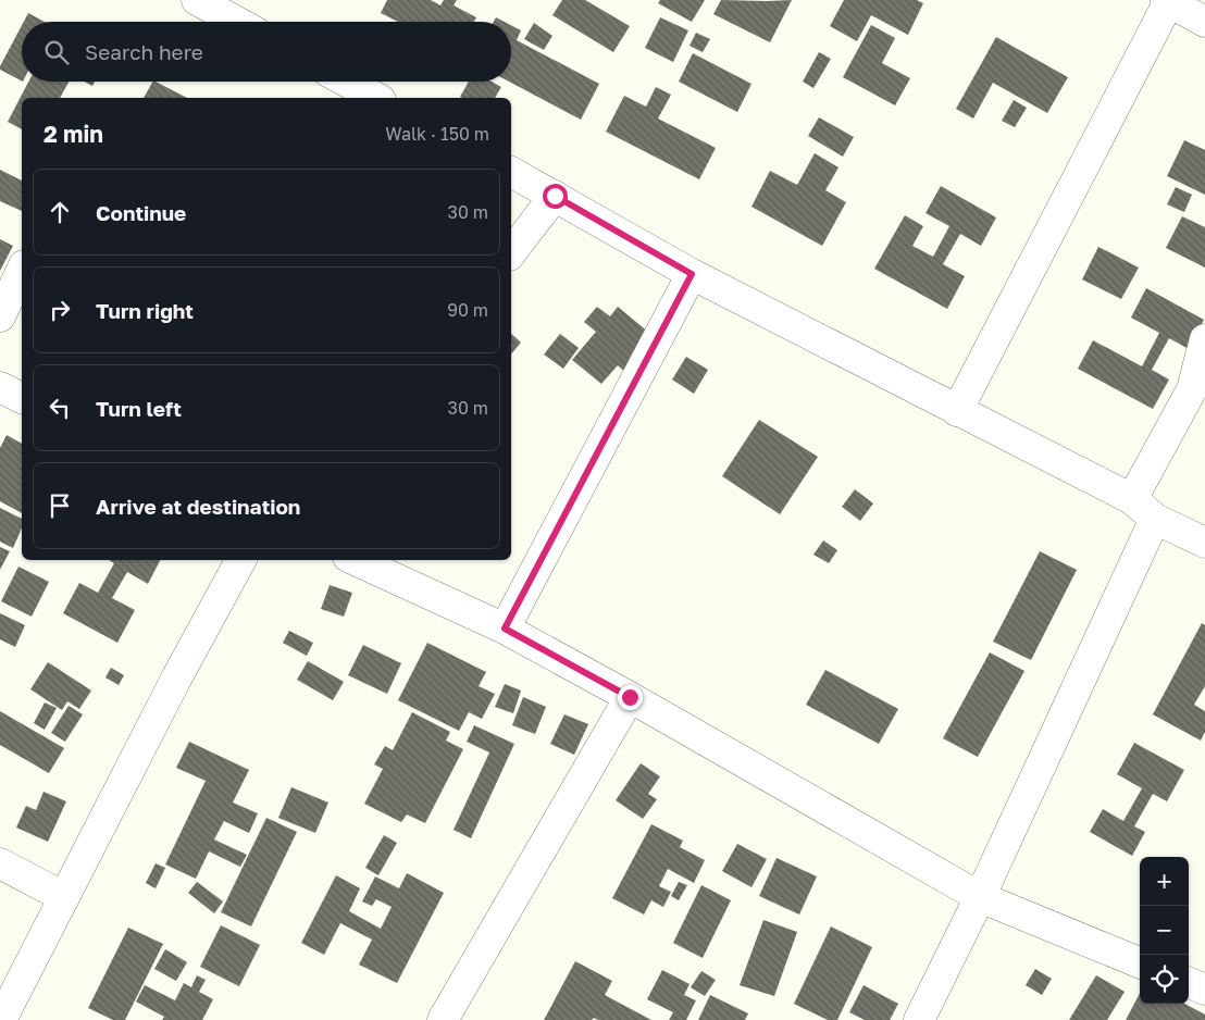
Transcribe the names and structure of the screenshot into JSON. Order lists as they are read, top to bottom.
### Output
{
  "page": {
    "search": "Search here",
    "heading": ["2 min", "Walk · 150 m"],
    "list": [
      ["Continue", "30 m"],
      ["Turn right", "90 m"],
      ["Turn left", "30 m"],
      "Arrive at destination"
    ],
    "map_buttons": ["+", "−"]
  }
}
